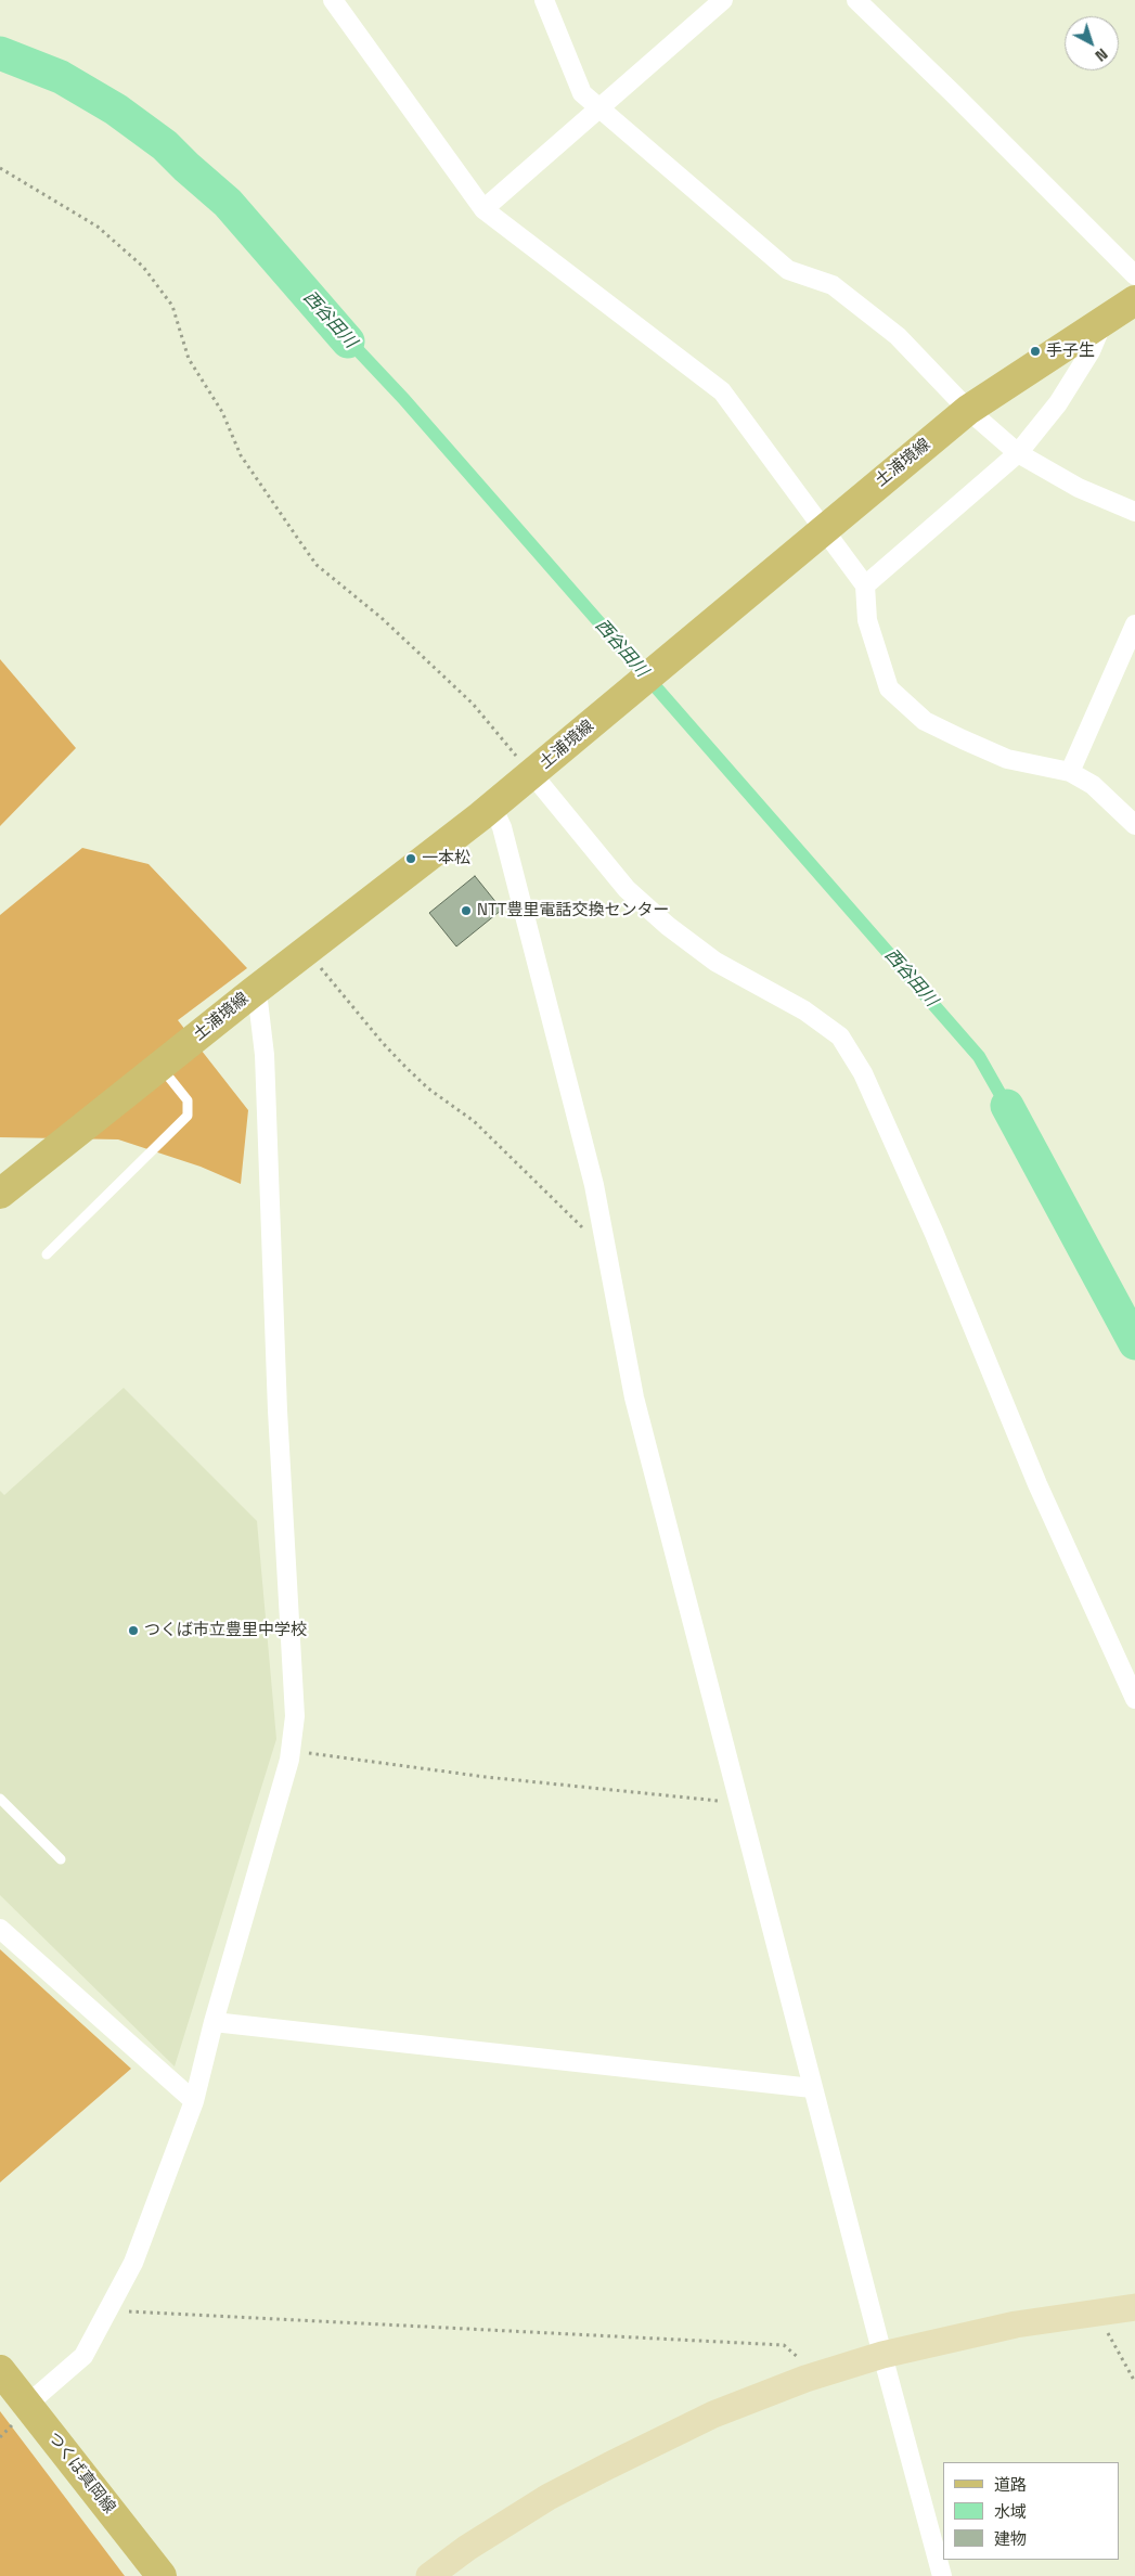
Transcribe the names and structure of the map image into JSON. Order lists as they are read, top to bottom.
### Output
{
  "streets": {
    "main road": ["土浦境線", "つくば真岡線"]
  },
  "water": ["西谷田川"],
  "places": [
    "手子生",
    "一本松",
    "NTT豊里電話交換センター",
    "つくば市立豊里中学校"
  ],
  "legend": ["道路", "水域", "建物"],
  "north": "bottom right"
}
